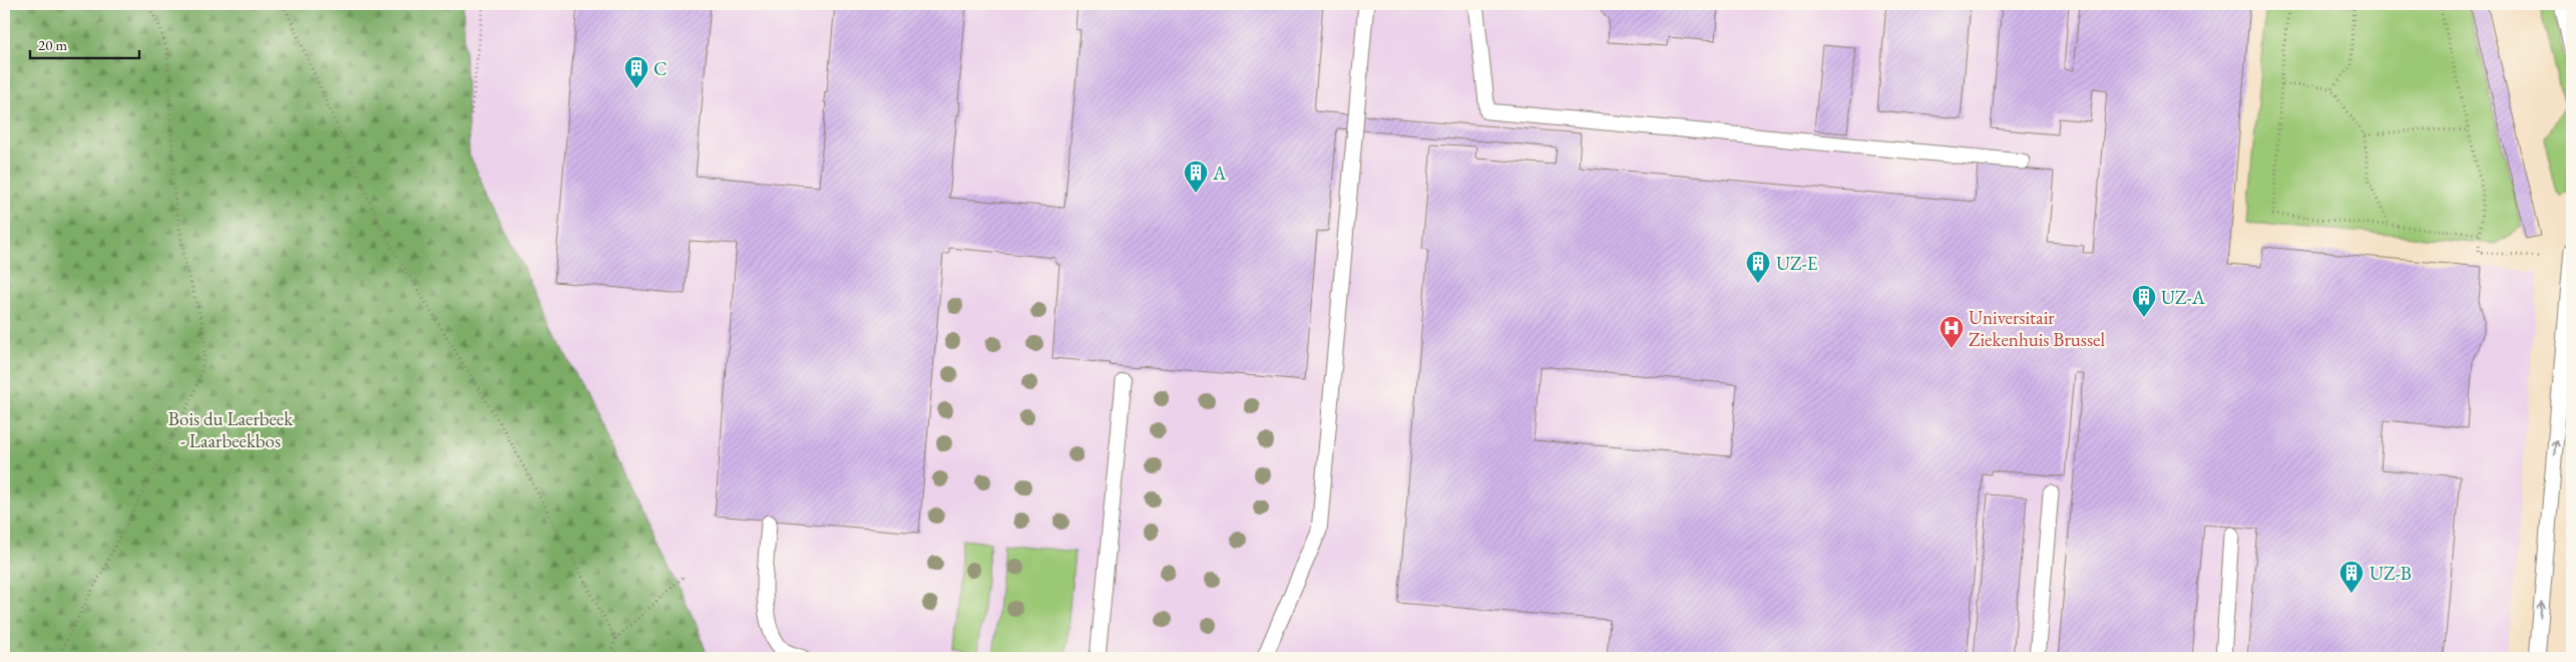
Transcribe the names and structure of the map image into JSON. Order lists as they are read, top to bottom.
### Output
{
  "parks": ["Bois du Laerbeek - Laarbeekbos"],
  "places": {
    "building": [
      "C",
      "A",
      "UZ-E",
      "UZ-A",
      "UZ-B"
    ],
    "hospital": ["Universitair Ziekenhuis Brussel"]
  },
  "scale_bar": "20 m"
}
